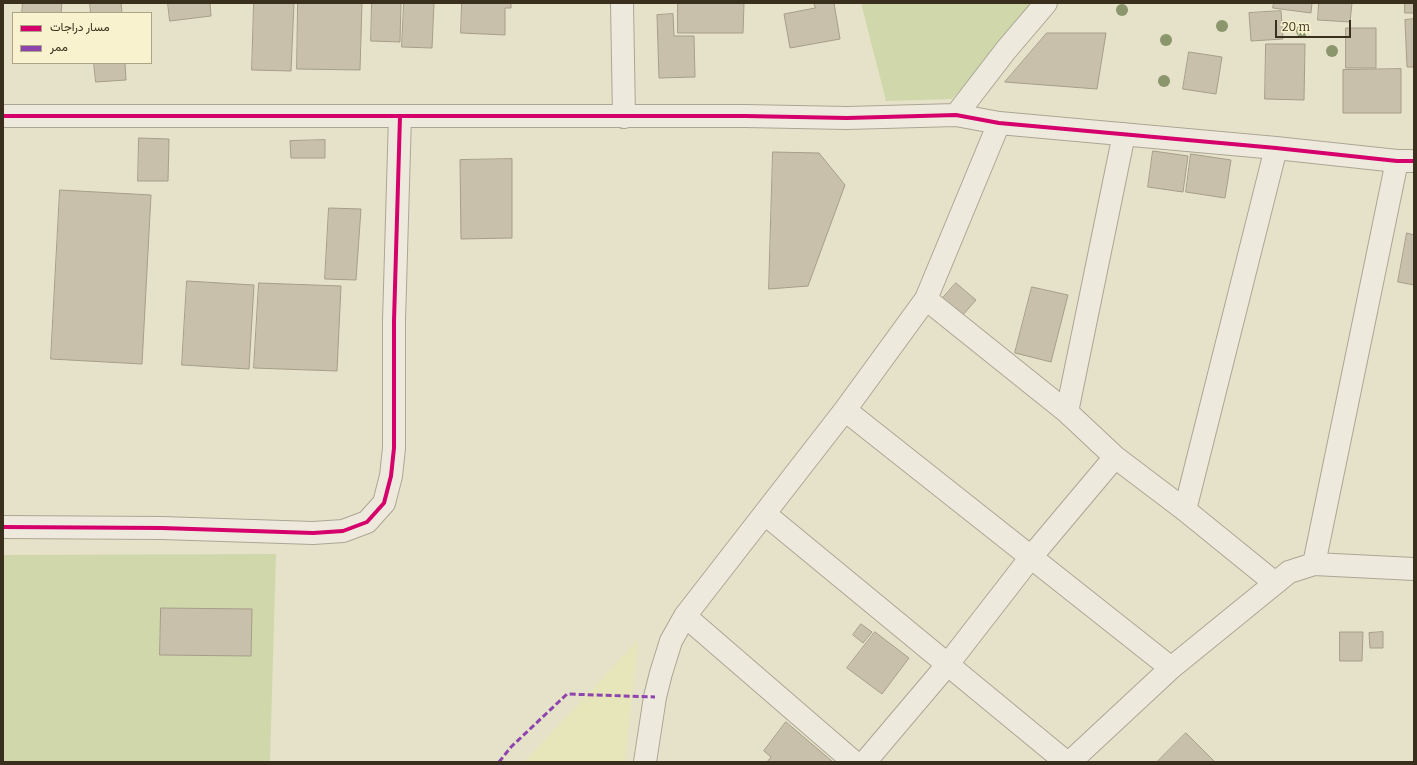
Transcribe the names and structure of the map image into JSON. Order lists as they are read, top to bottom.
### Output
{
  "legend": ["مسار دراجات", "ممر"],
  "scale_bar": "20 m"
}
